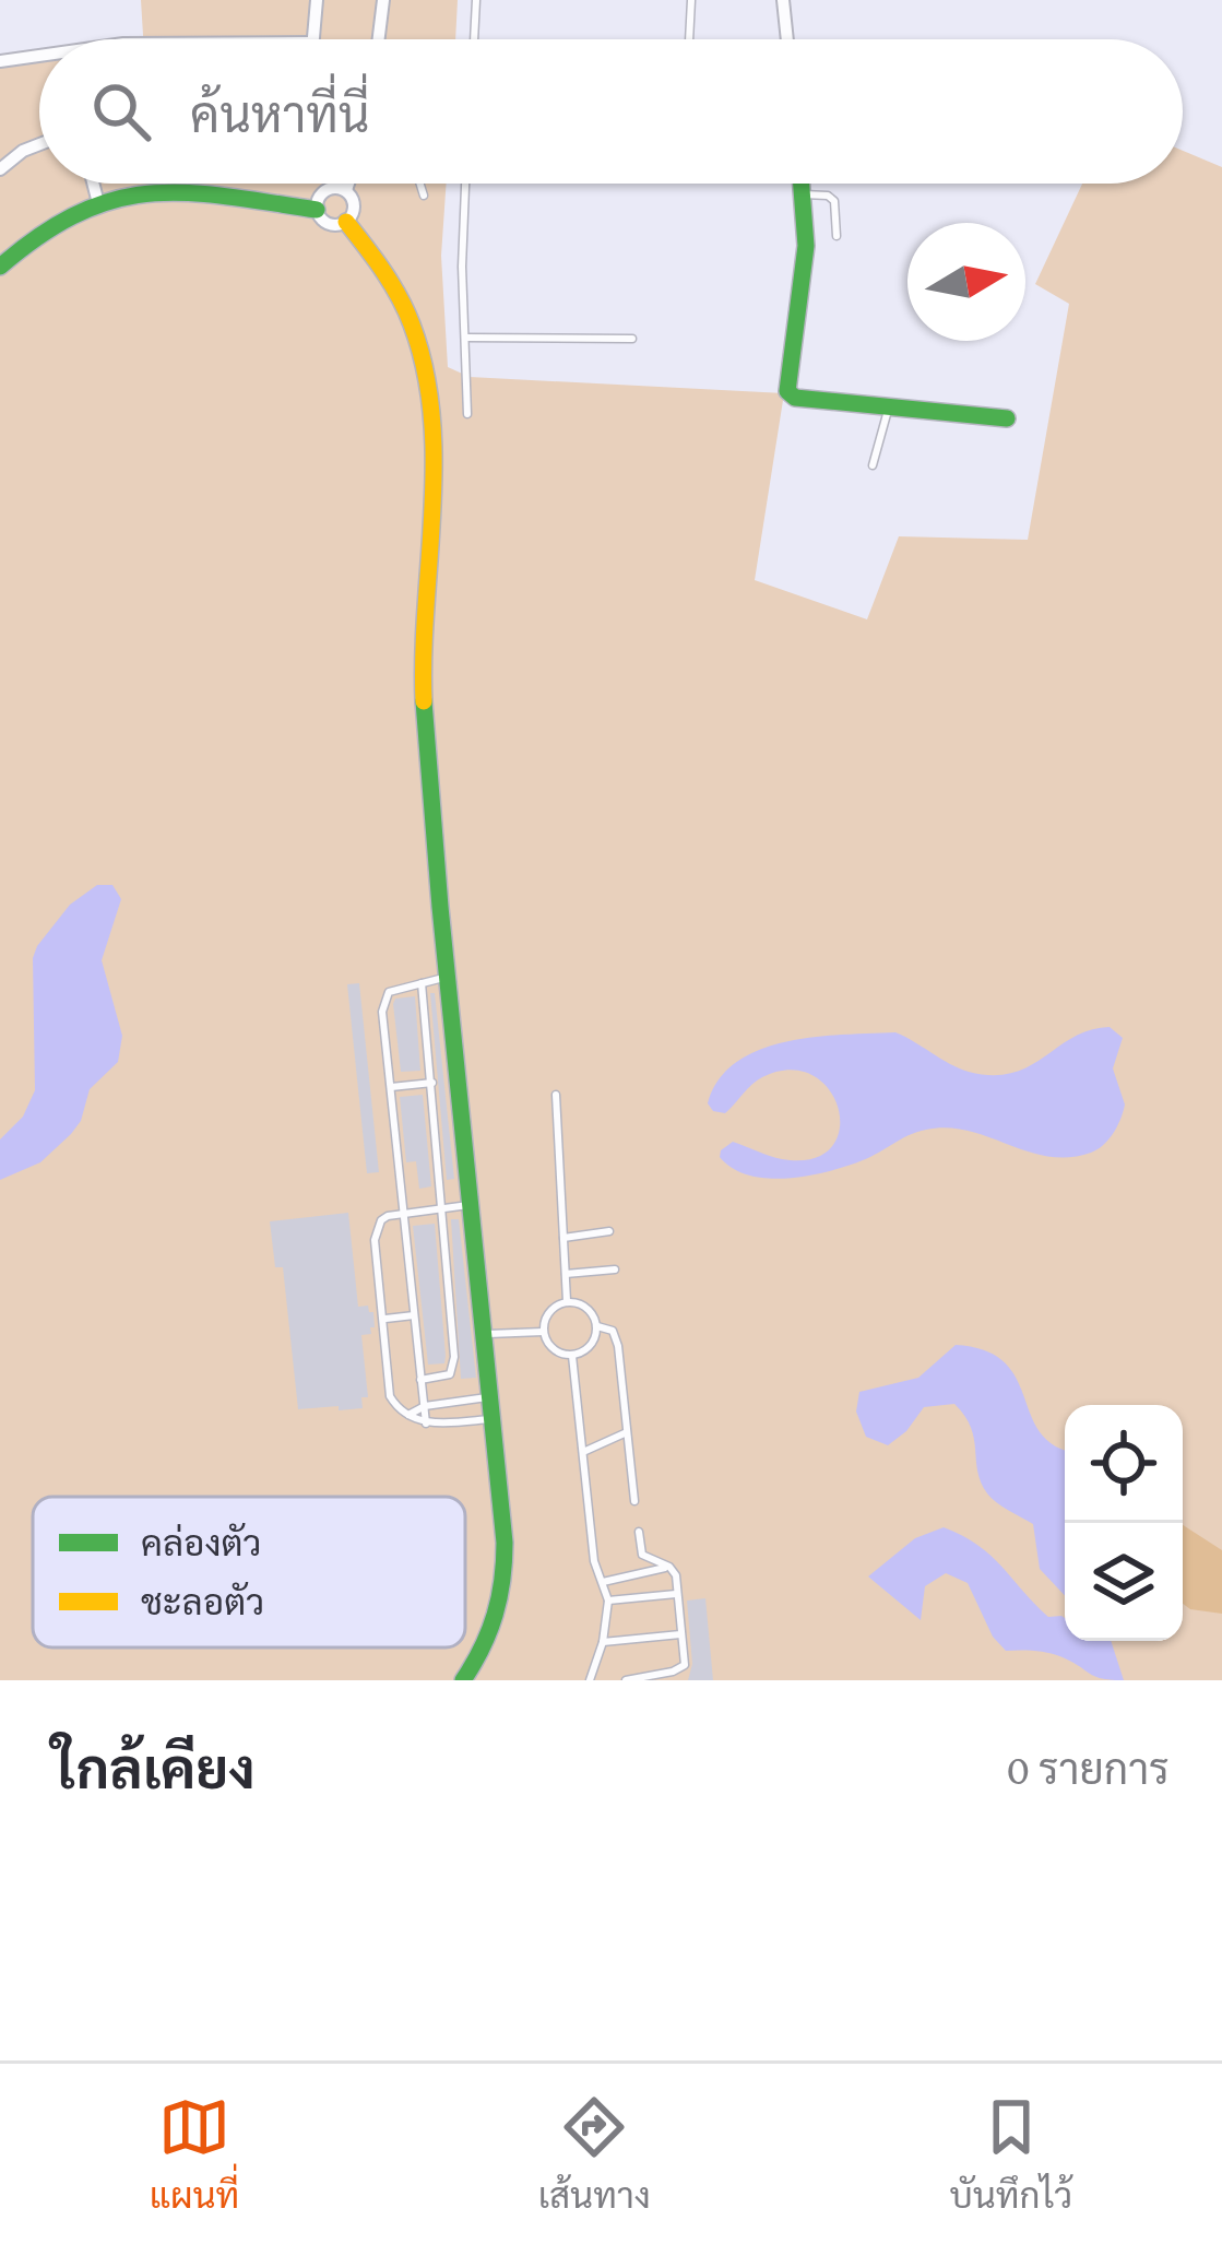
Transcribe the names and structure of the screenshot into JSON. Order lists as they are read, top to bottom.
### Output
{
  "legend": ["คล่องตัว", "ชะลอตัว"],
  "north": "right",
  "page": {
    "search": "ค้นหาที่นี่",
    "heading": ["ใกล้เคียง", "0 รายการ"],
    "nav": ["แผนที่", "เส้นทาง", "บันทึกไว้"]
  }
}
